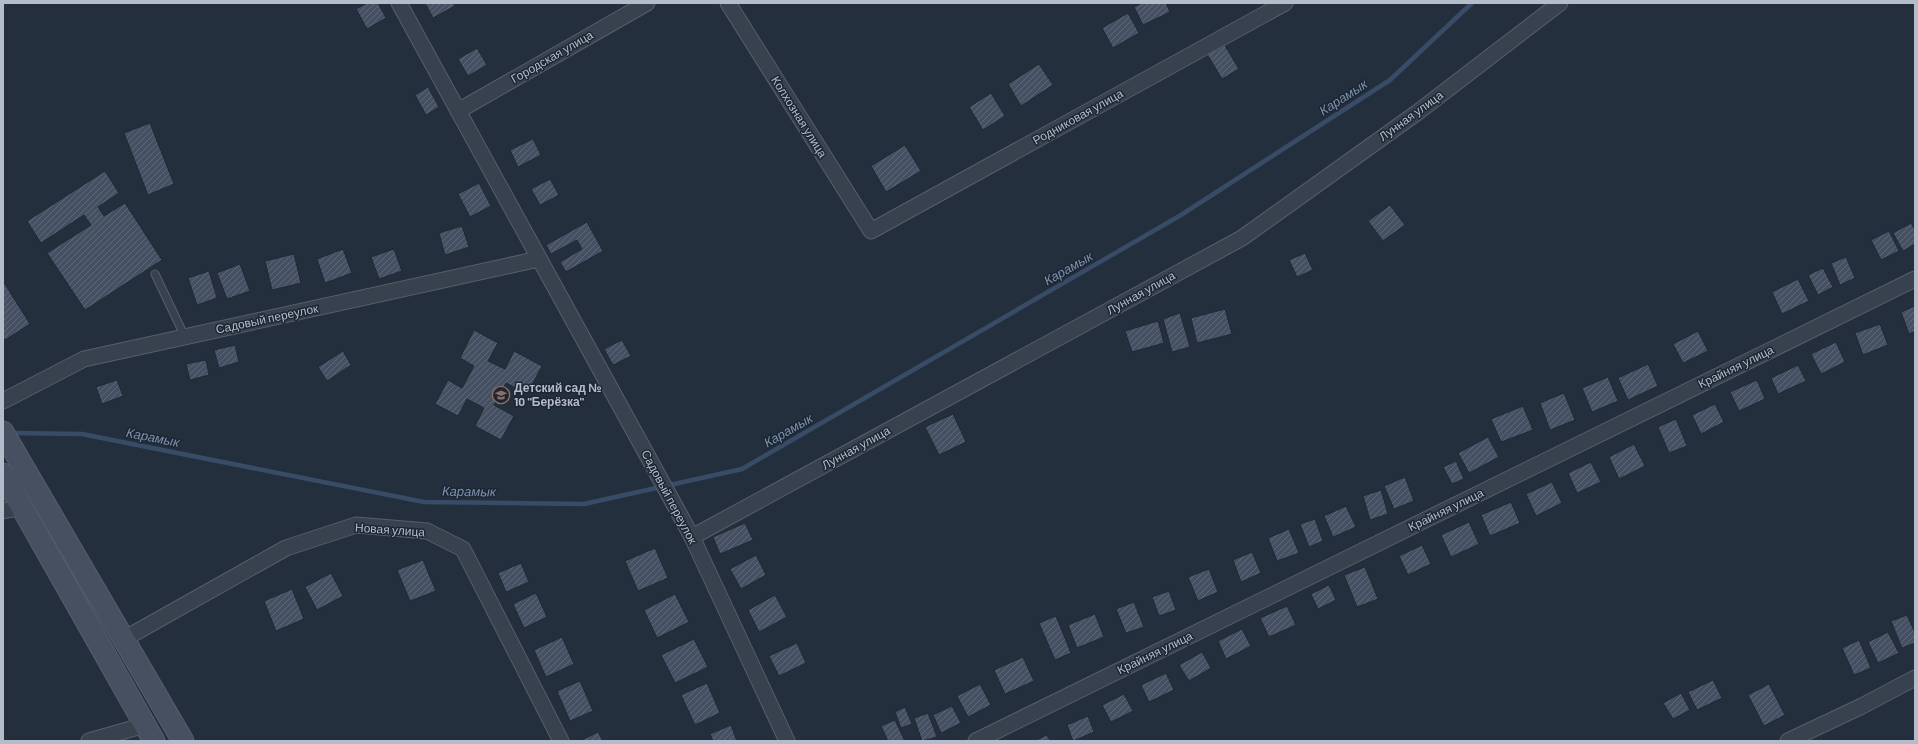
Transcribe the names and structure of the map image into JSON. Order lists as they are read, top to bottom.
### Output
{
  "streets": {
    "street": [
      "Городская улица",
      "Лунная улица",
      "Колхозная улица",
      "Родниковая улица",
      "Садовый переулок",
      "Крайняя улица",
      "Новая улица"
    ]
  },
  "crossings": [
    ["Городская улица", "Садовый переулок"],
    ["Лунная улица", "Садовый переулок"],
    ["Колхозная улица", "Родниковая улица"]
  ],
  "water": ["Карамык"],
  "places": {
    "school or university": ["Детский сад № 10 \"Берёзка\""]
  }
}
